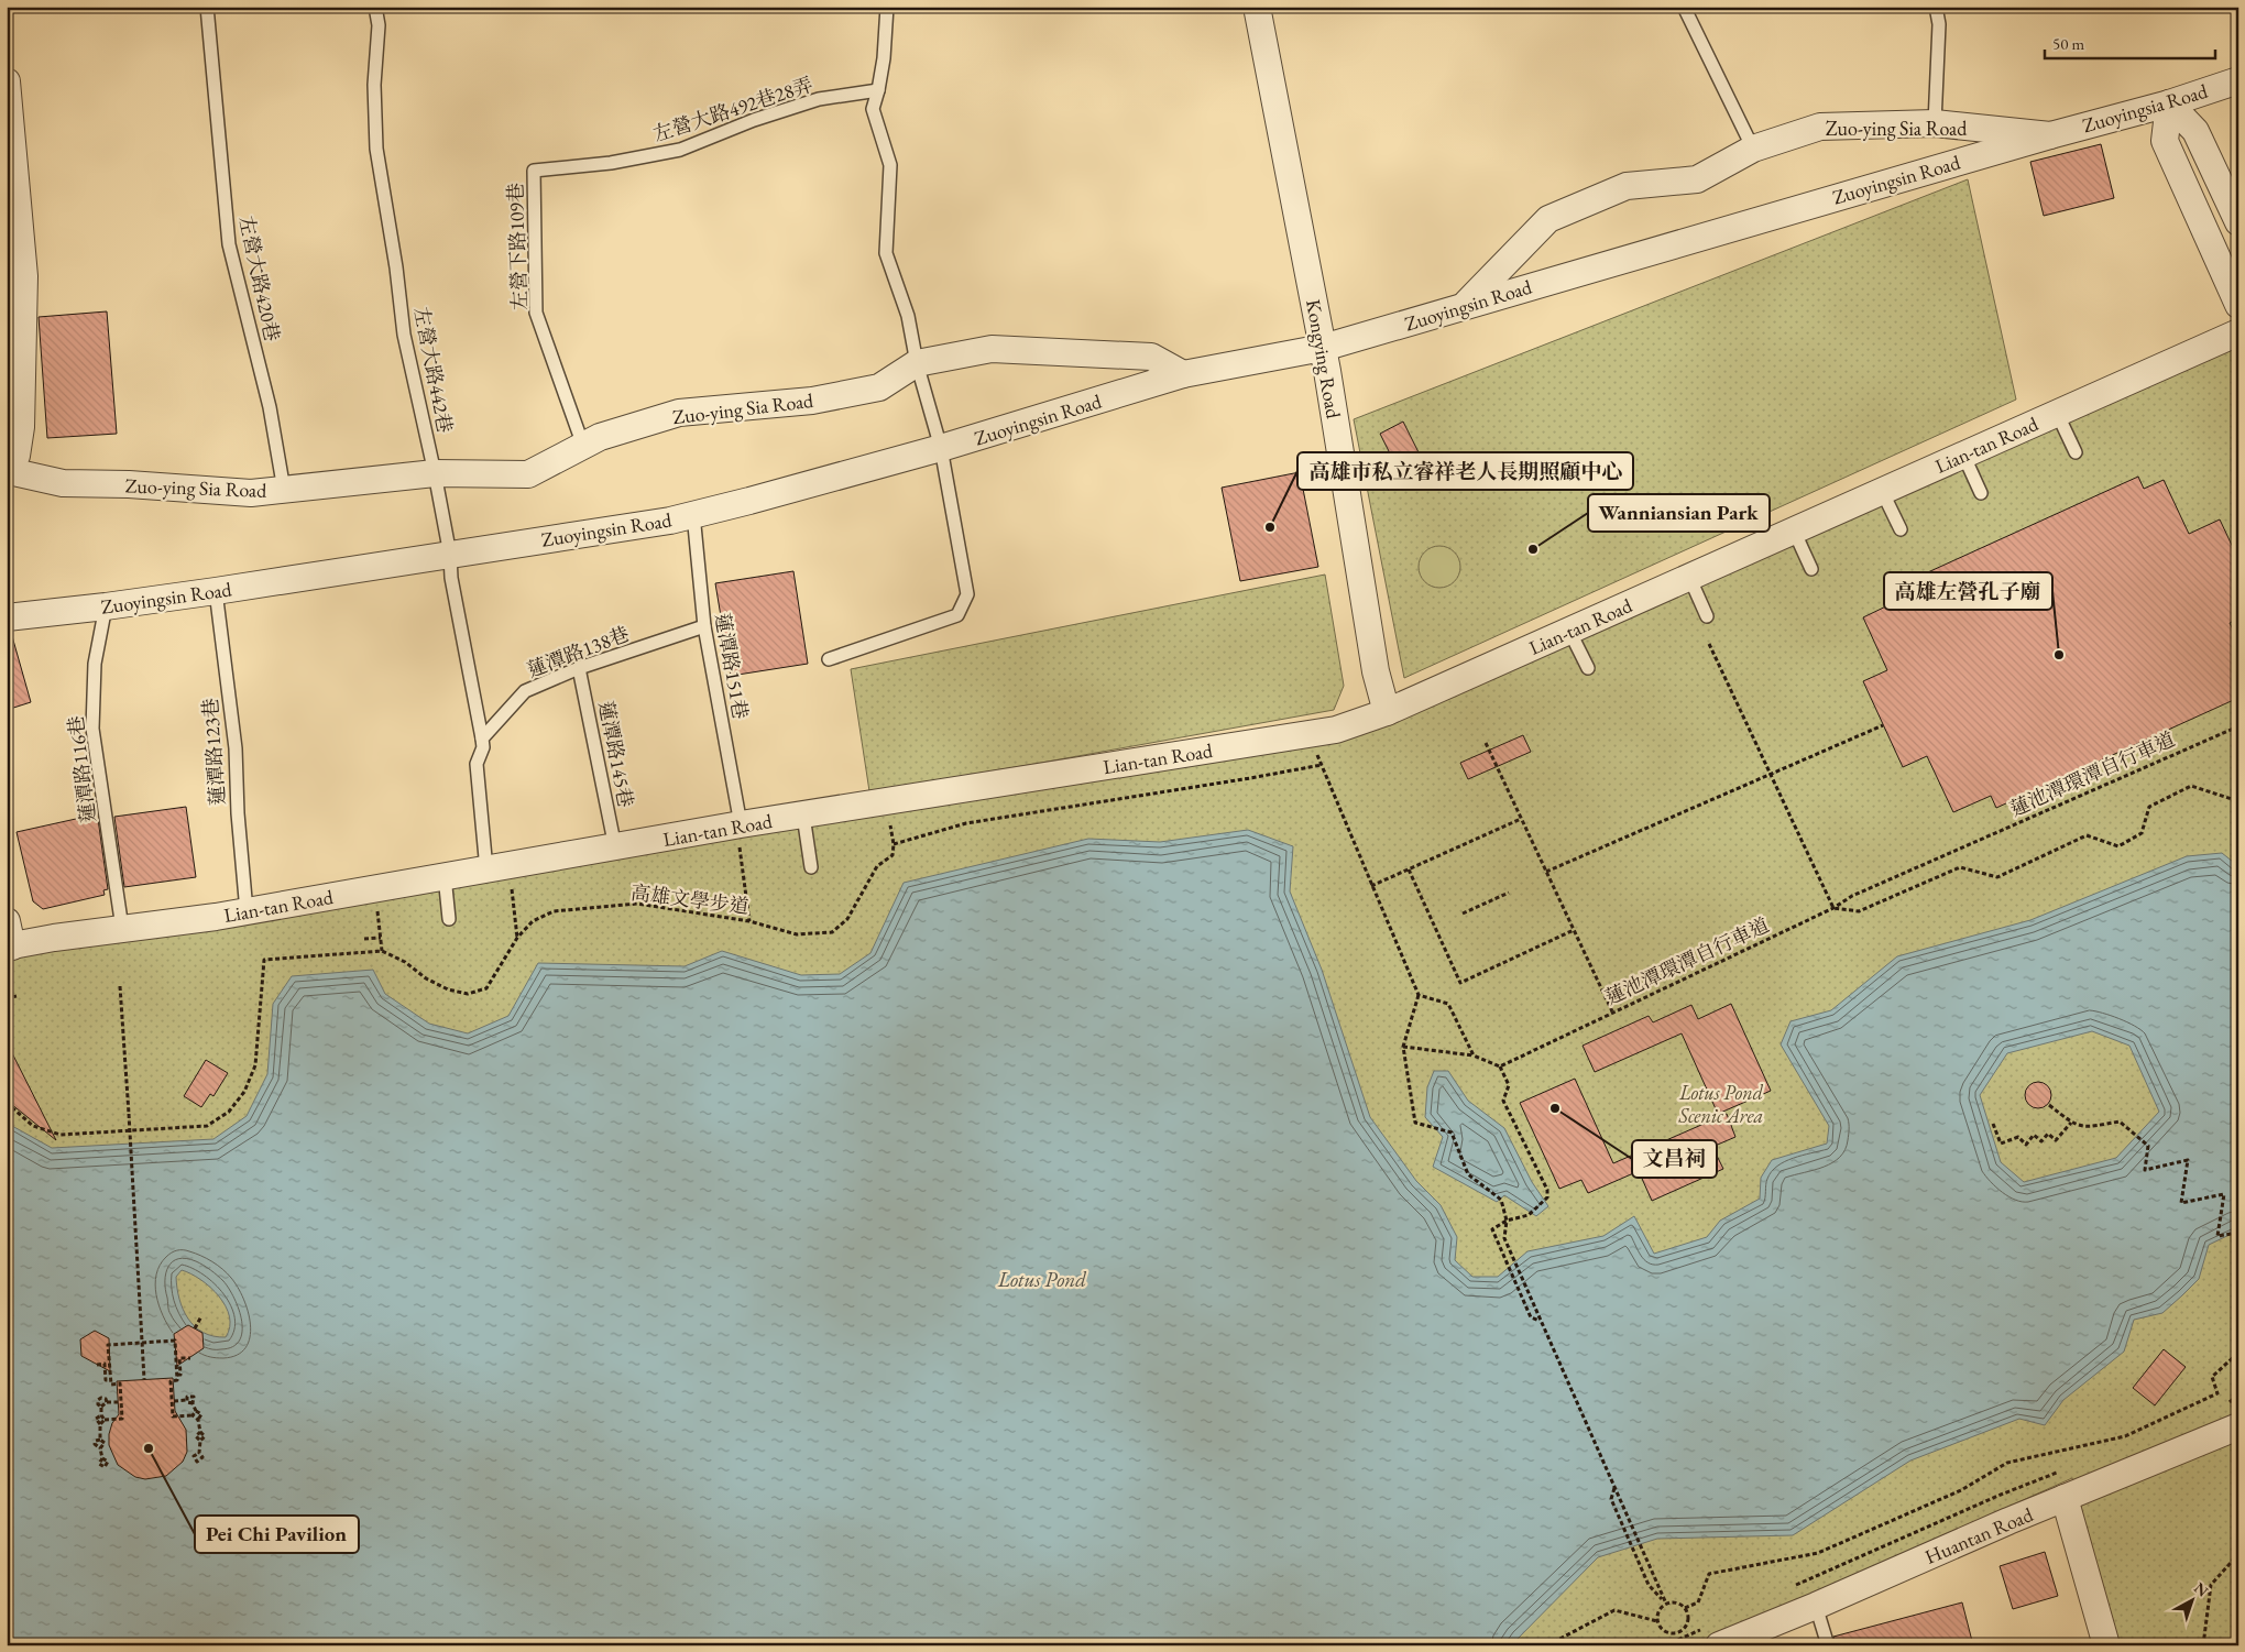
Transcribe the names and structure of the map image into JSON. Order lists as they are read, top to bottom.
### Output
{
  "streets": {
    "street": [
      "Zuoyingsia Road",
      "Zuo-ying Sia Road",
      "Zuoyingsin Road",
      "Kongying Road",
      "Lian-tan Road",
      "Huantan Road"
    ],
    "lane": [
      "左營大路492巷28弄",
      "左營下路109巷",
      "左營大路420巷",
      "左營大路442巷",
      "蓮潭路138巷",
      "蓮潭路151巷",
      "蓮潭路123巷",
      "蓮潭路145巷",
      "蓮潭路116巷"
    ],
    "path": ["蓮池潭環潭自行車道", "高雄文學步道"]
  },
  "crossings": [
    ["Zuoyingsia Road", "Zuo-ying Sia Road"],
    ["Zuoyingsia Road", "Zuoyingsin Road"],
    ["左營大路492巷28弄", "左營下路109巷"],
    ["Zuo-ying Sia Road", "Zuoyingsin Road"],
    ["Zuo-ying Sia Road", "左營下路109巷"],
    ["Zuo-ying Sia Road", "左營大路420巷"],
    ["Zuo-ying Sia Road", "左營大路442巷"],
    ["Zuoyingsin Road", "Kongying Road"],
    ["Zuoyingsin Road", "左營大路442巷"],
    ["Zuoyingsin Road", "蓮潭路151巷"],
    ["Zuoyingsin Road", "蓮潭路123巷"],
    ["Zuoyingsin Road", "蓮潭路116巷"],
    ["Kongying Road", "Lian-tan Road"],
    ["左營大路442巷", "蓮潭路138巷"],
    ["Lian-tan Road", "蓮潭路151巷"],
    ["Lian-tan Road", "蓮潭路123巷"],
    ["Lian-tan Road", "蓮潭路145巷"],
    ["Lian-tan Road", "蓮潭路116巷"],
    ["蓮潭路138巷", "蓮潭路151巷"],
    ["蓮潭路138巷", "蓮潭路145巷"]
  ],
  "water": ["Lotus Pond"],
  "parks": ["Lotus Pond Scenic Area"],
  "places": [
    "高雄市私立睿祥老人長期照顧中心",
    "Wanniansian Park",
    "高雄左營孔子廟",
    "文昌祠",
    "Pei Chi Pavilion"
  ],
  "scale_bar": "50 m",
  "north": "top right"
}
